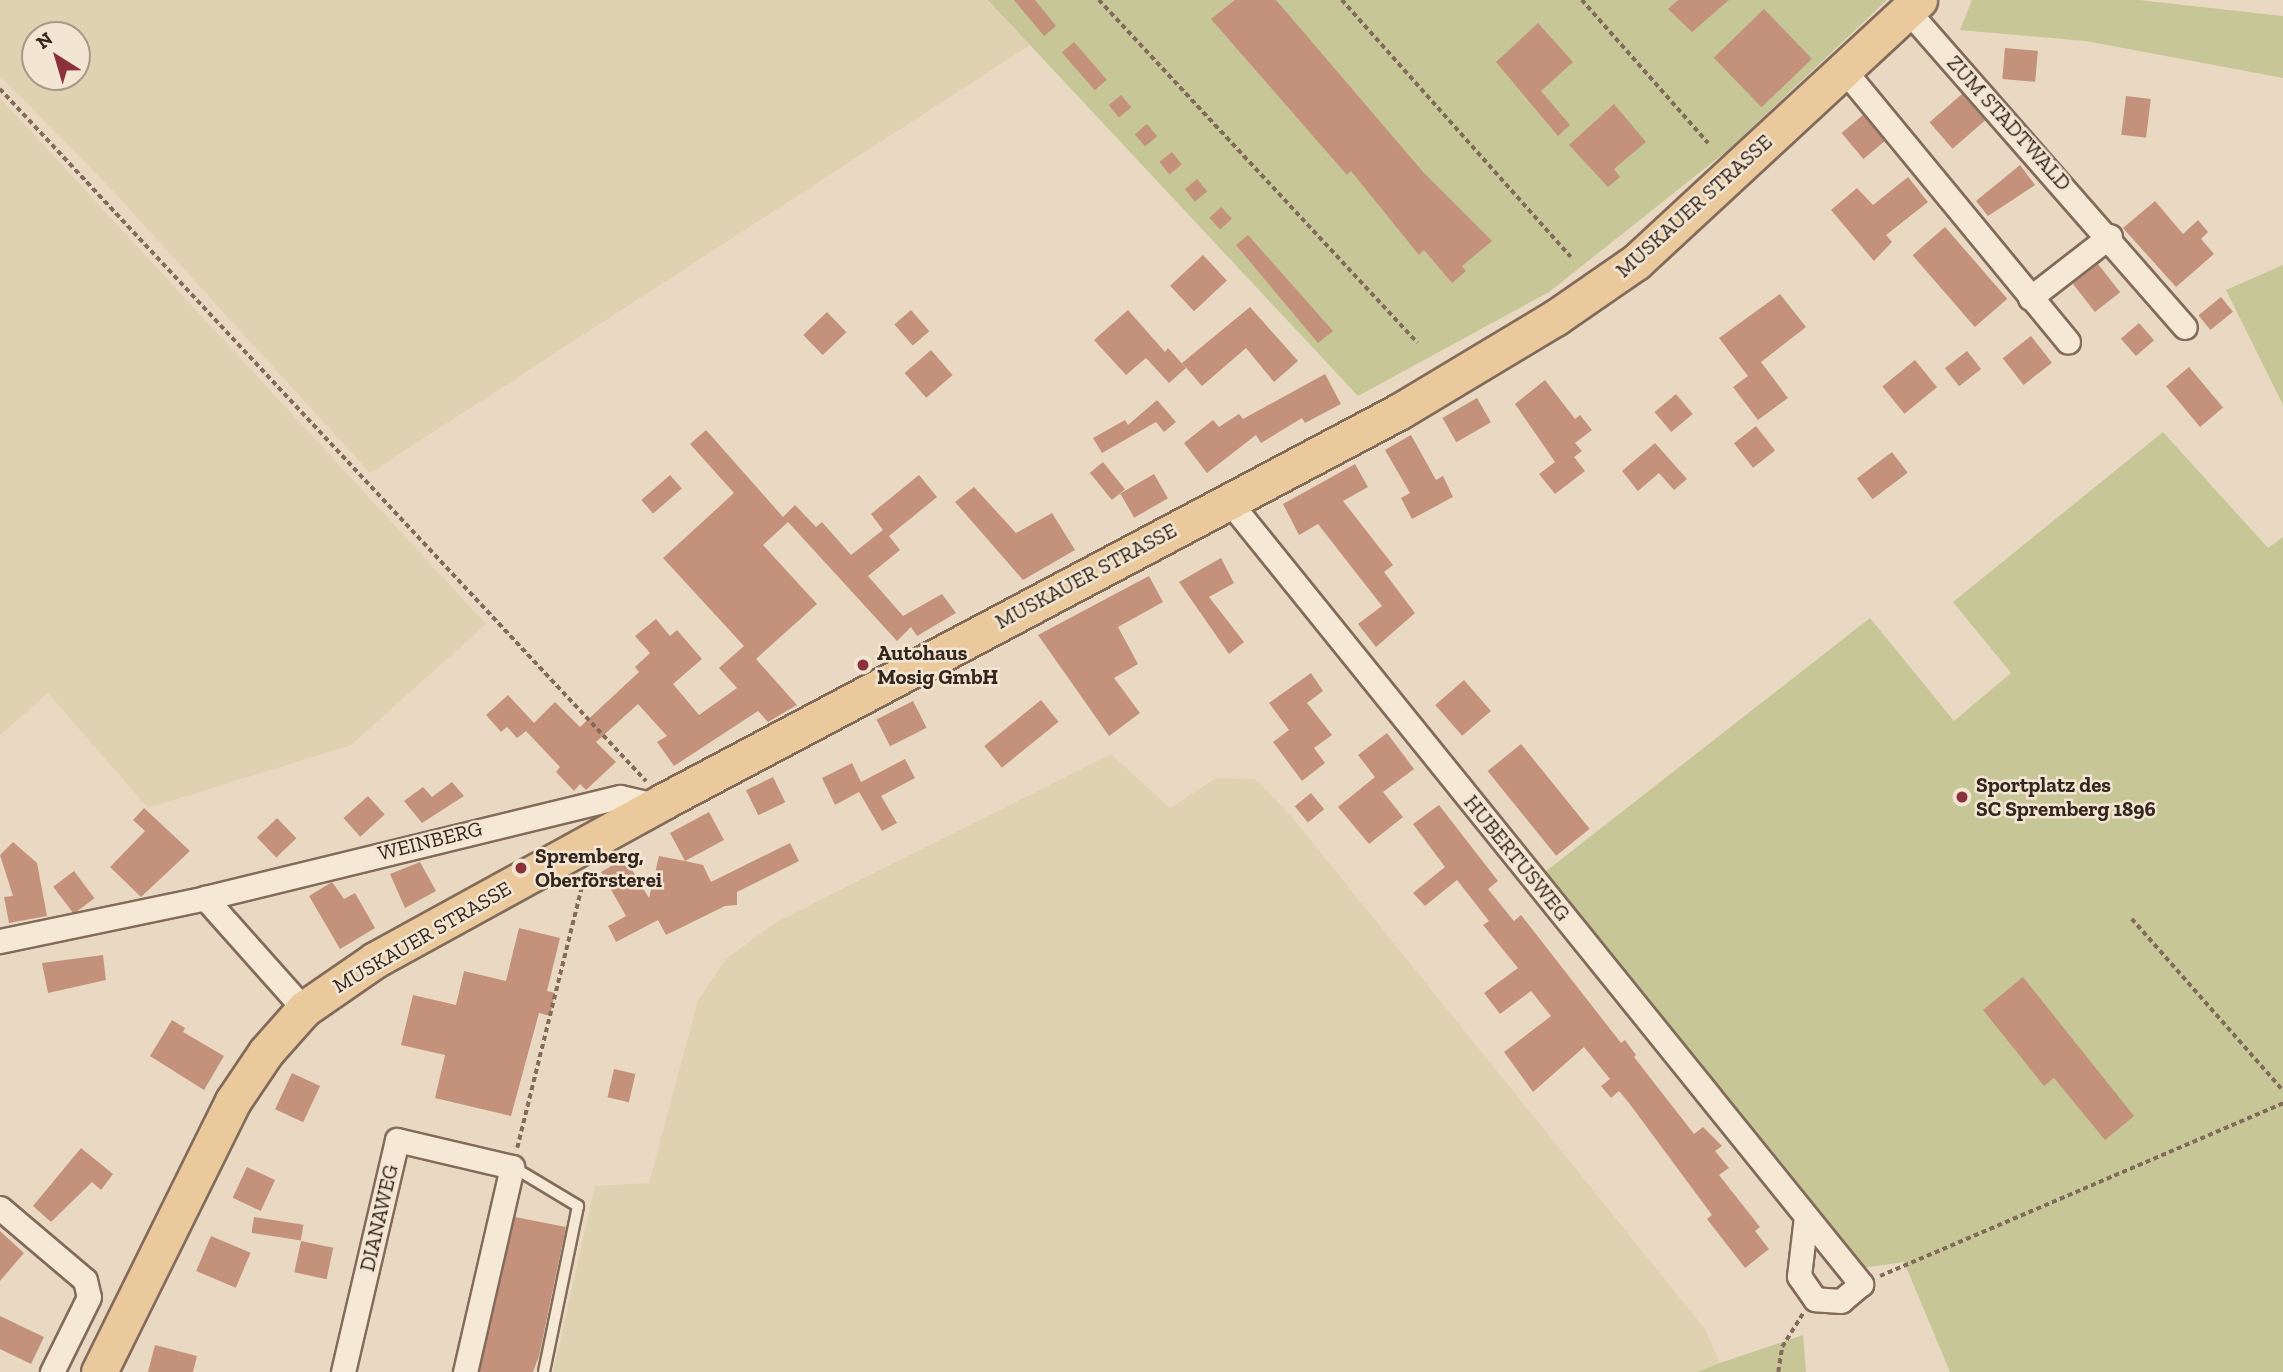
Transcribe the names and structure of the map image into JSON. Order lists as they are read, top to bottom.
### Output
{
  "streets": {
    "main road": ["MUSKAUER STRASSE"],
    "street": [
      "ZUM STADTWALD",
      "WEINBERG",
      "HUBERTUSWEG",
      "DIANAWEG"
    ]
  },
  "crossings": [
    ["ZUM STADTWALD", "MUSKAUER STRASSE"],
    ["MUSKAUER STRASSE", "WEINBERG"],
    ["MUSKAUER STRASSE", "HUBERTUSWEG"]
  ],
  "places": ["Autohaus Mosig GmbH", "Sportplatz des SC Spremberg 1896", "Spremberg, Oberförsterei"],
  "north": "top left"
}
